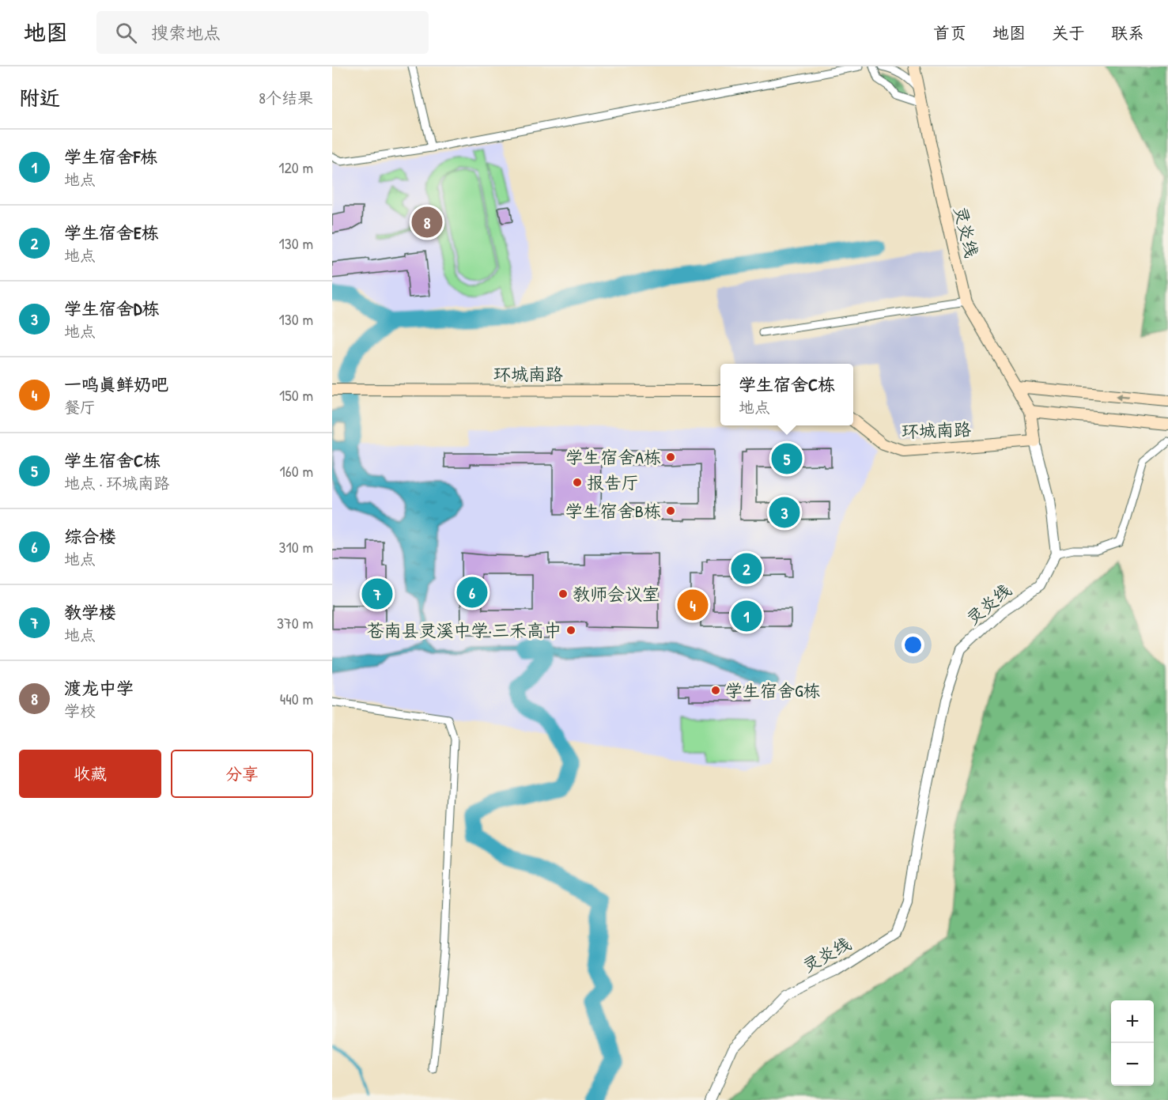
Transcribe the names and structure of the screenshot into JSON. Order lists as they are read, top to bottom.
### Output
{
  "streets": {
    "main road": ["灵炎线", "环城南路"]
  },
  "crossings": [
    ["灵炎线", "环城南路"]
  ],
  "places": [
    "学生宿舍A栋",
    "报告厅",
    "学生宿舍B栋",
    "教师会议室",
    "苍南县灵溪中学·三禾高中",
    "学生宿舍G栋"
  ],
  "page": {
    "header": "地图",
    "search": "搜索地点",
    "nav": [
      "首页",
      "地图",
      "关于",
      "联系"
    ],
    "heading": ["附近", "8个结果"],
    "list": [
      {
        "mark": "1",
        "name": "学生宿舍F栋",
        "note": "地点",
        "value": "120 m"
      },
      {
        "mark": "2",
        "name": "学生宿舍E栋",
        "note": "地点",
        "value": "130 m"
      },
      {
        "mark": "3",
        "name": "学生宿舍D栋",
        "note": "地点",
        "value": "130 m"
      },
      {
        "mark": "4",
        "name": "一鸣真鲜奶吧",
        "note": "餐厅",
        "value": "150 m"
      },
      {
        "mark": "5",
        "name": "学生宿舍C栋",
        "note": "地点 · 环城南路",
        "value": "160 m"
      },
      {
        "mark": "6",
        "name": "综合楼",
        "note": "地点",
        "value": "310 m"
      },
      {
        "mark": "7",
        "name": "教学楼",
        "note": "地点",
        "value": "370 m"
      },
      {
        "mark": "8",
        "name": "渡龙中学",
        "note": "学校",
        "value": "440 m"
      }
    ],
    "pins": [
      "8",
      "5",
      "3",
      "2",
      "6",
      "7",
      "4",
      "1"
    ],
    "popup": ["学生宿舍C栋", "地点"],
    "buttons": ["收藏", "分享"],
    "map_buttons": ["+", "−"]
  }
}
